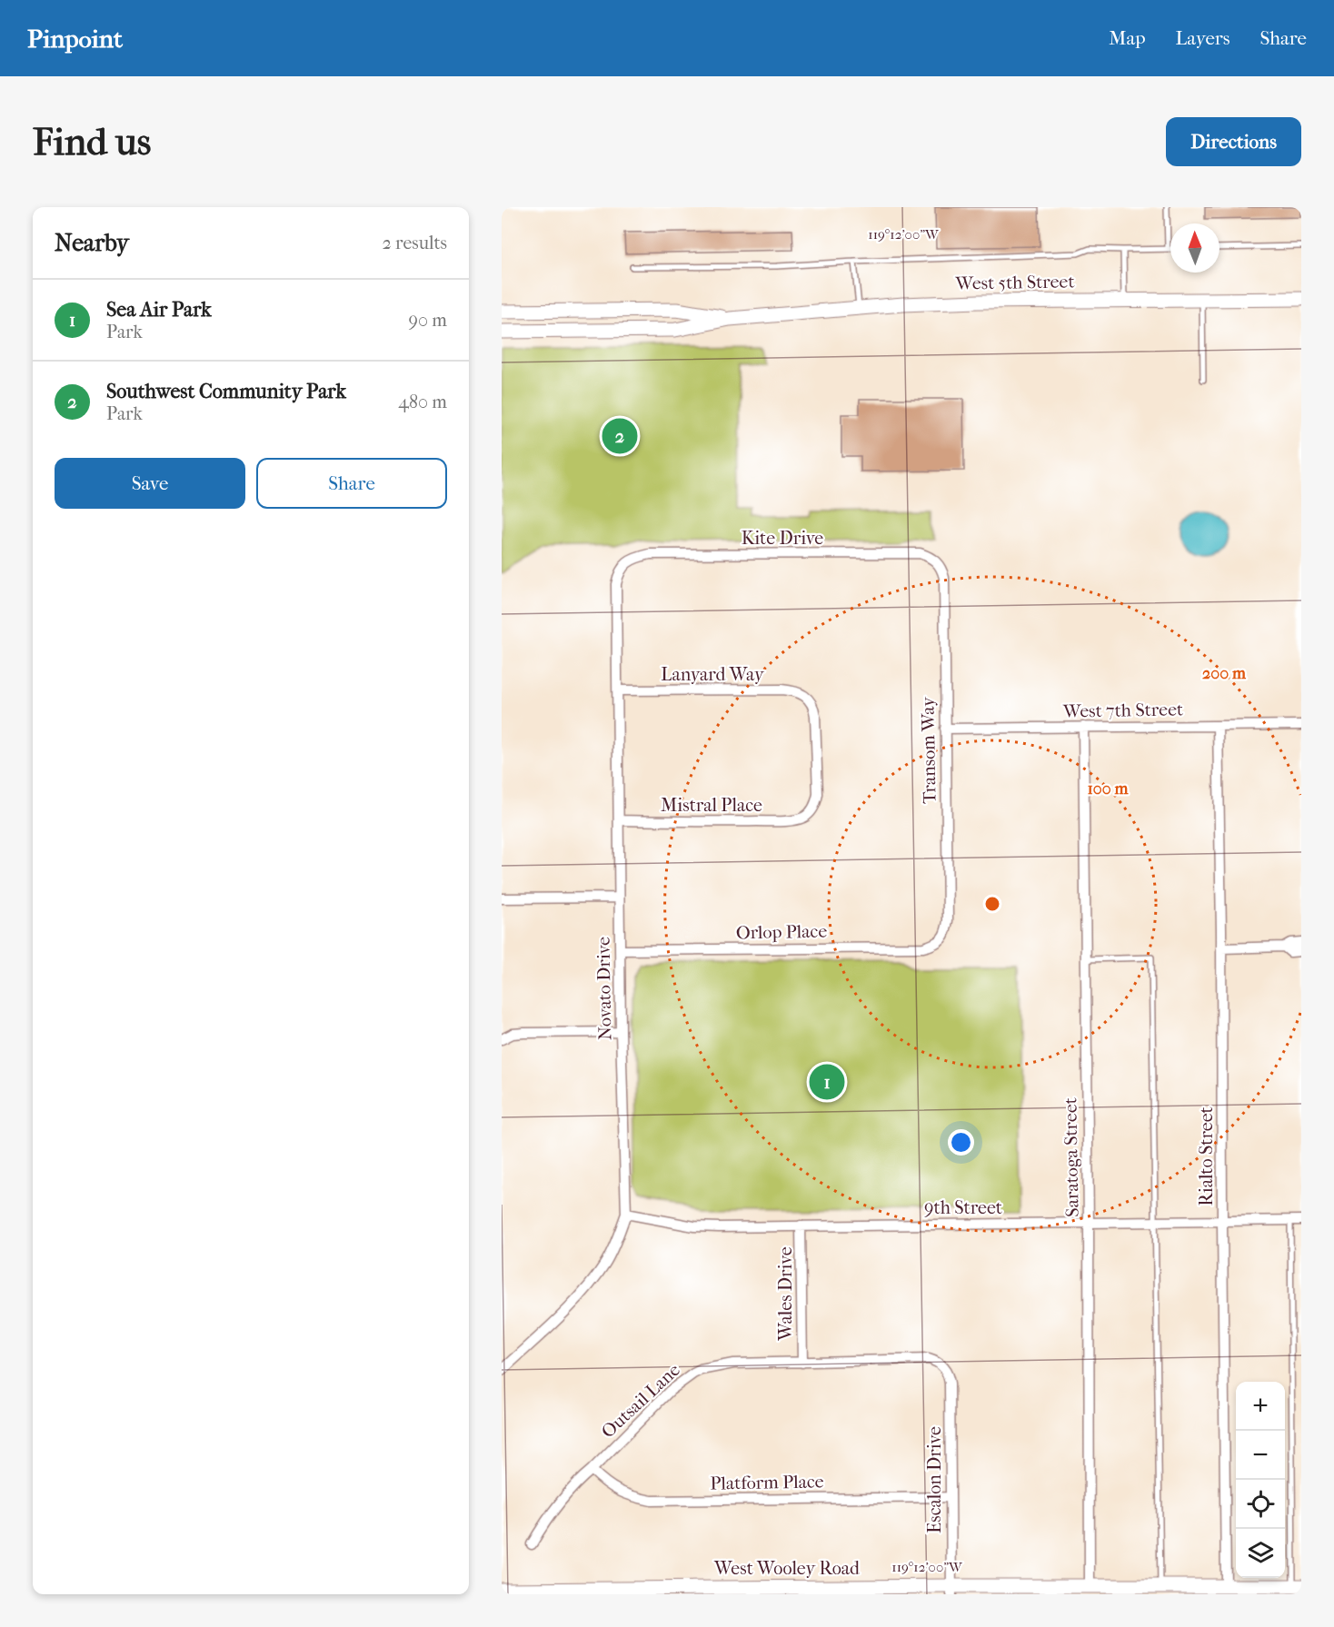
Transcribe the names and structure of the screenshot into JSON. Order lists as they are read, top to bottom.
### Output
{
  "streets": {
    "main road": ["West 5th Street", "West Wooley Road"],
    "street": [
      "Kite Drive",
      "Lanyard Way",
      "West 7th Street",
      "Transom Way",
      "Mistral Place",
      "Orlop Place",
      "Novato Drive",
      "Rialto Street",
      "Saratoga Street",
      "9th Street",
      "Wales Drive",
      "Outsail Lane",
      "Escalon Drive",
      "Platform Place"
    ]
  },
  "crossings": [
    ["Kite Drive", "Transom Way"],
    ["Kite Drive", "Novato Drive"],
    ["Lanyard Way", "Mistral Place"],
    ["Lanyard Way", "Novato Drive"],
    ["West 7th Street", "Transom Way"],
    ["West 7th Street", "Rialto Street"],
    ["West 7th Street", "Saratoga Street"],
    ["Transom Way", "Orlop Place"],
    ["Mistral Place", "Novato Drive"],
    ["Orlop Place", "Novato Drive"],
    ["Novato Drive", "9th Street"],
    ["Rialto Street", "9th Street"],
    ["Rialto Street", "West Wooley Road"],
    ["Saratoga Street", "9th Street"],
    ["Saratoga Street", "West Wooley Road"],
    ["9th Street", "Wales Drive"],
    ["Wales Drive", "Outsail Lane"],
    ["Outsail Lane", "Escalon Drive"],
    ["Outsail Lane", "Platform Place"],
    ["Escalon Drive", "Platform Place"],
    ["Escalon Drive", "West Wooley Road"]
  ],
  "north": "top",
  "page": {
    "header": "Pinpoint",
    "nav": ["Map", "Layers", "Share"],
    "buttons": [
      "Directions",
      ["Save", "Share"]
    ],
    "title": "Find us",
    "heading": ["Nearby", "2 results"],
    "list": [
      {
        "mark": "1",
        "name": "Sea Air Park",
        "note": "Park",
        "value": "90 m"
      },
      {
        "mark": "2",
        "name": "Southwest Community Park",
        "note": "Park",
        "value": "480 m"
      }
    ],
    "pins": ["2", "1"],
    "map_buttons": ["+", "−"]
  },
  "coordinates": ["119°12'00\"W"],
  "rings": ["200 m", "100 m"]
}
